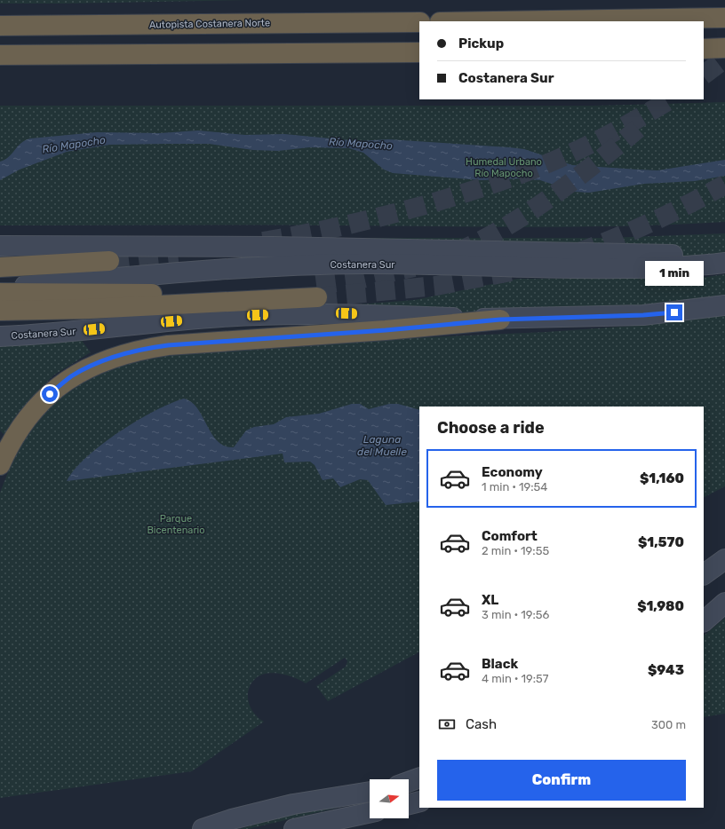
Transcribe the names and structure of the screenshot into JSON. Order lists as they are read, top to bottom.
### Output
{
  "streets": {
    "highway": ["Autopista Costanera Norte"],
    "main road": ["Costanera Sur"]
  },
  "water": ["Río Mapocho", "Laguna del Muelle"],
  "parks": ["Humedal Urbano Río Mapocho", "Parque Bicentenario"],
  "north": "right",
  "page": {
    "banner": ["Pickup", "Costanera Sur"],
    "bubble": "1 min",
    "heading": "Choose a ride",
    "list": [
      {
        "name": "Economy",
        "note": "1 min · 19:54",
        "value": "$1,160"
      },
      {
        "name": "Comfort",
        "note": "2 min · 19:55",
        "value": "$1,570"
      },
      {
        "name": "XL",
        "note": "3 min · 19:56",
        "value": "$1,980"
      },
      {
        "name": "Black",
        "note": "4 min · 19:57",
        "value": "$943"
      }
    ],
    "pay": ["Cash", "300 m"],
    "buttons": "Confirm"
  }
}
